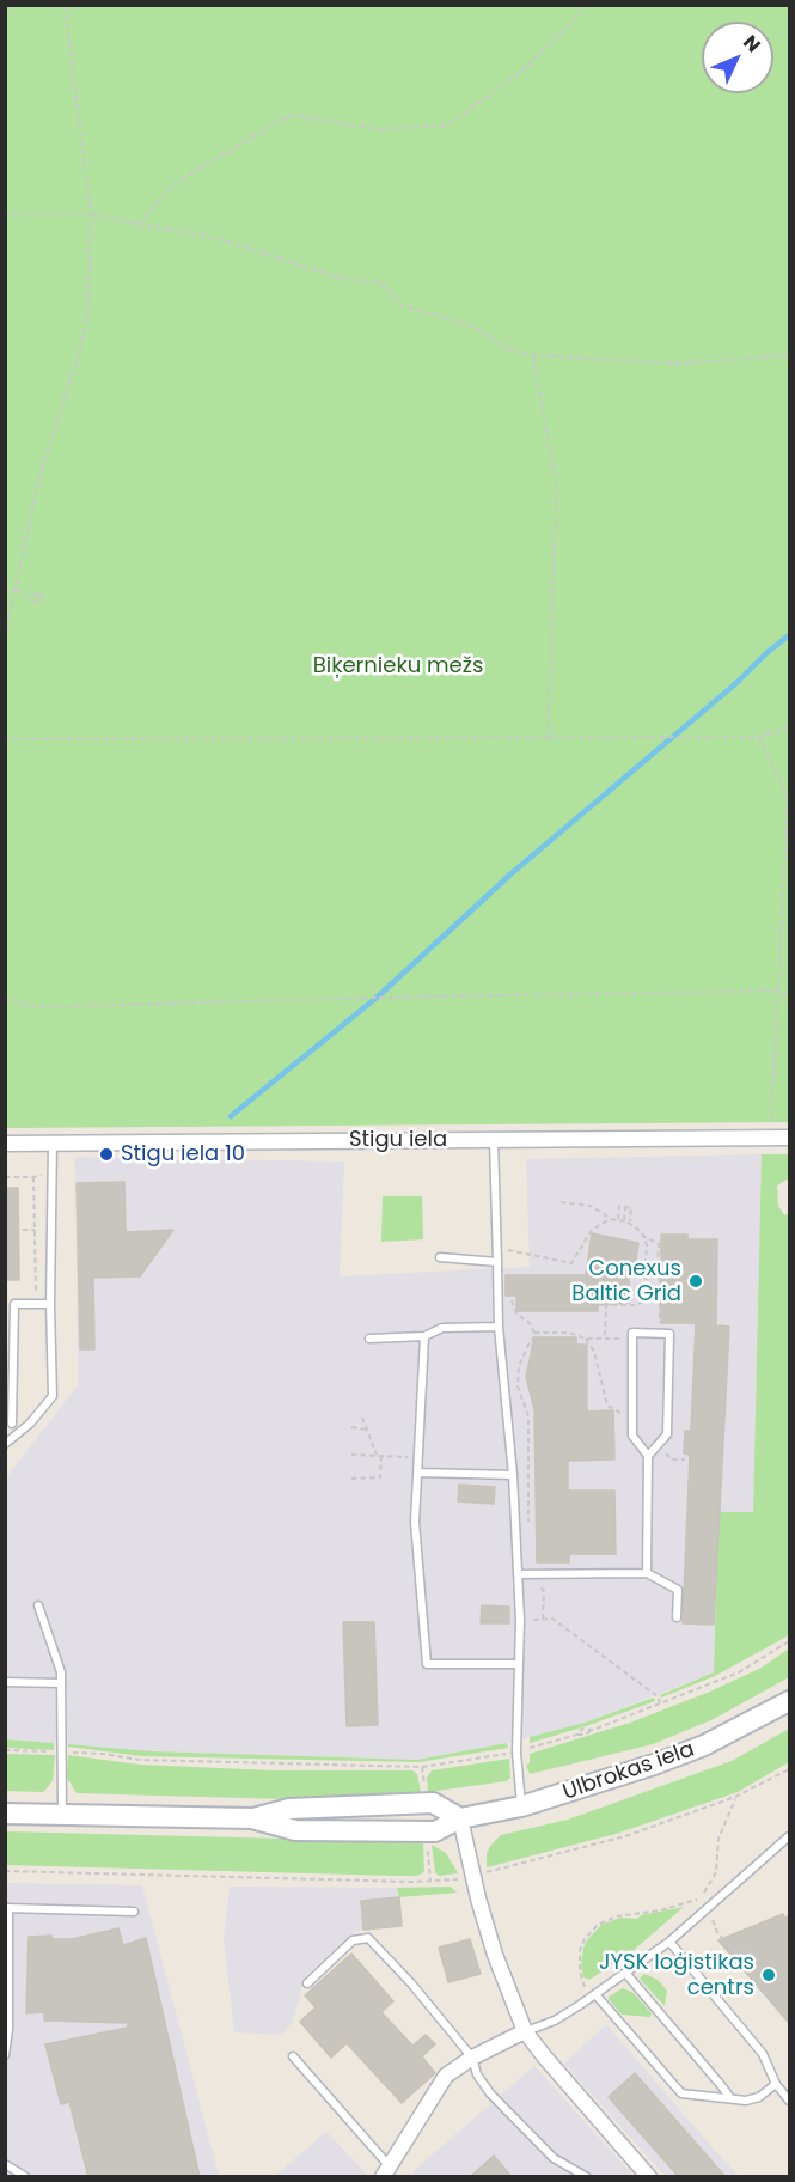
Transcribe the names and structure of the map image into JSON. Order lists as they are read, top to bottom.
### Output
{
  "streets": {
    "main road": ["Ulbrokas iela"],
    "street": ["Stigu iela"]
  },
  "parks": ["Biķernieku mežs"],
  "places": ["Stigu iela 10", "Conexus Baltic Grid", "JYSK loģistikas centrs"],
  "north": "top right"
}
